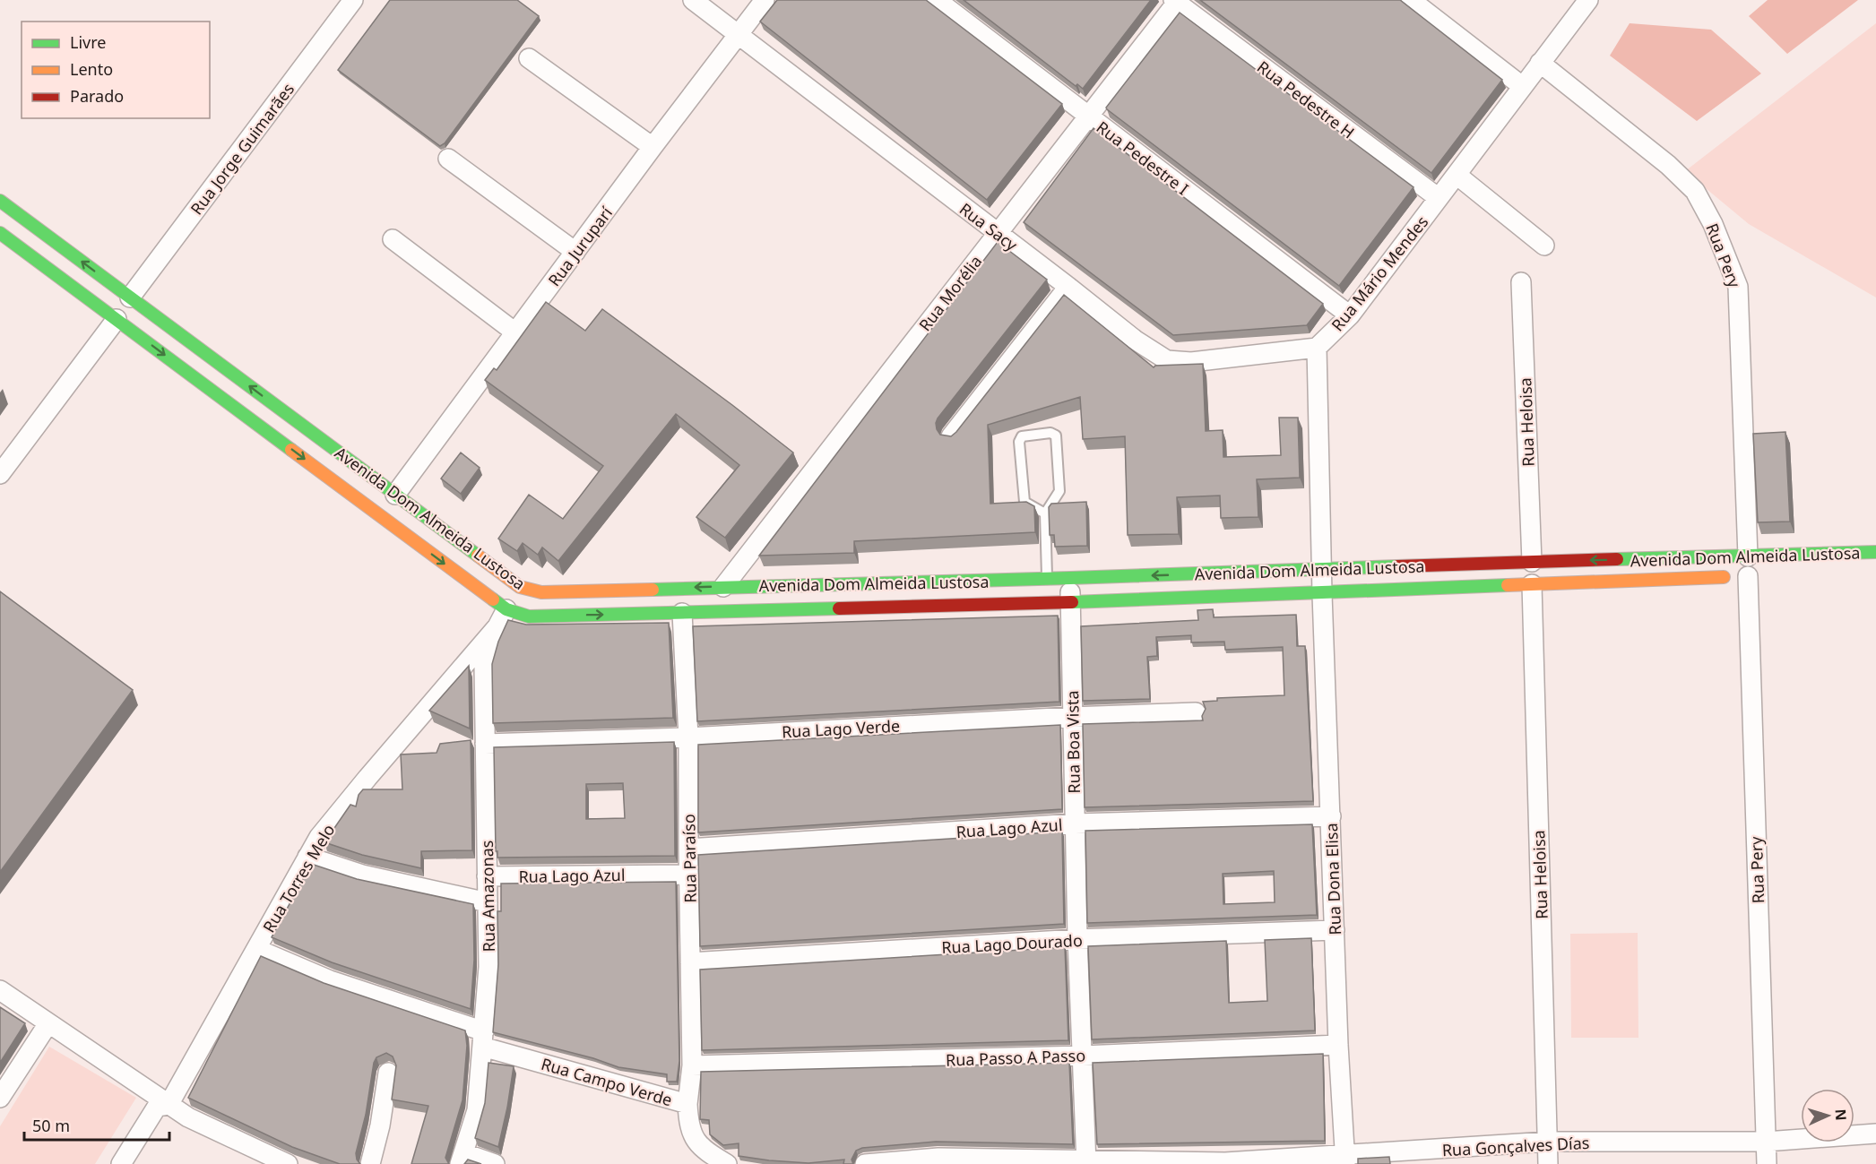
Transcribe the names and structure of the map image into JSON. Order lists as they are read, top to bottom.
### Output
{
  "streets": {
    "main road": ["Avenida Dom Almeida Lustosa"],
    "street": [
      "Rua Pedestre H",
      "Rua Jorge Guimarães",
      "Rua Pedestre I",
      "Rua Sacy",
      "Rua Juruparí",
      "Rua Pery",
      "Rua Mário Mendes",
      "Rua Morélia",
      "Rua Heloisa",
      "Rua Lago Verde",
      "Rua Boa Vista",
      "Rua Lago Azul",
      "Rua Paraíso",
      "Rua Torres Melo",
      "Rua Dona Elisa",
      "Rua Amazonas",
      "Rua Lago Dourado",
      "Rua Passo A Passo",
      "Rua Campo Verde",
      "Rua Gonçalves Días"
    ]
  },
  "crossings": [
    ["Rua Pedestre H", "Rua Mário Mendes"],
    ["Rua Pedestre H", "Rua Morélia"],
    ["Rua Jorge Guimarães", "Avenida Dom Almeida Lustosa"],
    ["Rua Pedestre I", "Rua Mário Mendes"],
    ["Rua Pedestre I", "Rua Morélia"],
    ["Rua Sacy", "Rua Juruparí"],
    ["Rua Sacy", "Rua Mário Mendes"],
    ["Rua Sacy", "Rua Morélia"],
    ["Rua Juruparí", "Avenida Dom Almeida Lustosa"],
    ["Rua Pery", "Rua Mário Mendes"],
    ["Rua Pery", "Avenida Dom Almeida Lustosa"],
    ["Rua Pery", "Rua Gonçalves Días"],
    ["Rua Morélia", "Avenida Dom Almeida Lustosa"],
    ["Rua Heloisa", "Avenida Dom Almeida Lustosa"],
    ["Rua Heloisa", "Rua Gonçalves Días"],
    ["Avenida Dom Almeida Lustosa", "Rua Boa Vista"],
    ["Avenida Dom Almeida Lustosa", "Rua Paraíso"],
    ["Avenida Dom Almeida Lustosa", "Rua Torres Melo"],
    ["Avenida Dom Almeida Lustosa", "Rua Dona Elisa"],
    ["Rua Lago Verde", "Rua Boa Vista"],
    ["Rua Lago Verde", "Rua Paraíso"],
    ["Rua Lago Verde", "Rua Amazonas"],
    ["Rua Boa Vista", "Rua Lago Azul"],
    ["Rua Boa Vista", "Rua Lago Dourado"],
    ["Rua Boa Vista", "Rua Passo A Passo"],
    ["Rua Boa Vista", "Rua Gonçalves Días"],
    ["Rua Lago Azul", "Rua Paraíso"],
    ["Rua Lago Azul", "Rua Dona Elisa"],
    ["Rua Lago Azul", "Rua Amazonas"],
    ["Rua Paraíso", "Rua Lago Dourado"],
    ["Rua Paraíso", "Rua Passo A Passo"],
    ["Rua Paraíso", "Rua Campo Verde"],
    ["Rua Torres Melo", "Rua Amazonas"],
    ["Rua Torres Melo", "Rua Campo Verde"],
    ["Rua Dona Elisa", "Rua Lago Dourado"],
    ["Rua Dona Elisa", "Rua Passo A Passo"],
    ["Rua Dona Elisa", "Rua Gonçalves Días"],
    ["Rua Amazonas", "Rua Campo Verde"]
  ],
  "legend": ["Livre", "Lento", "Parado"],
  "scale_bar": "50 m",
  "north": "right"
}
